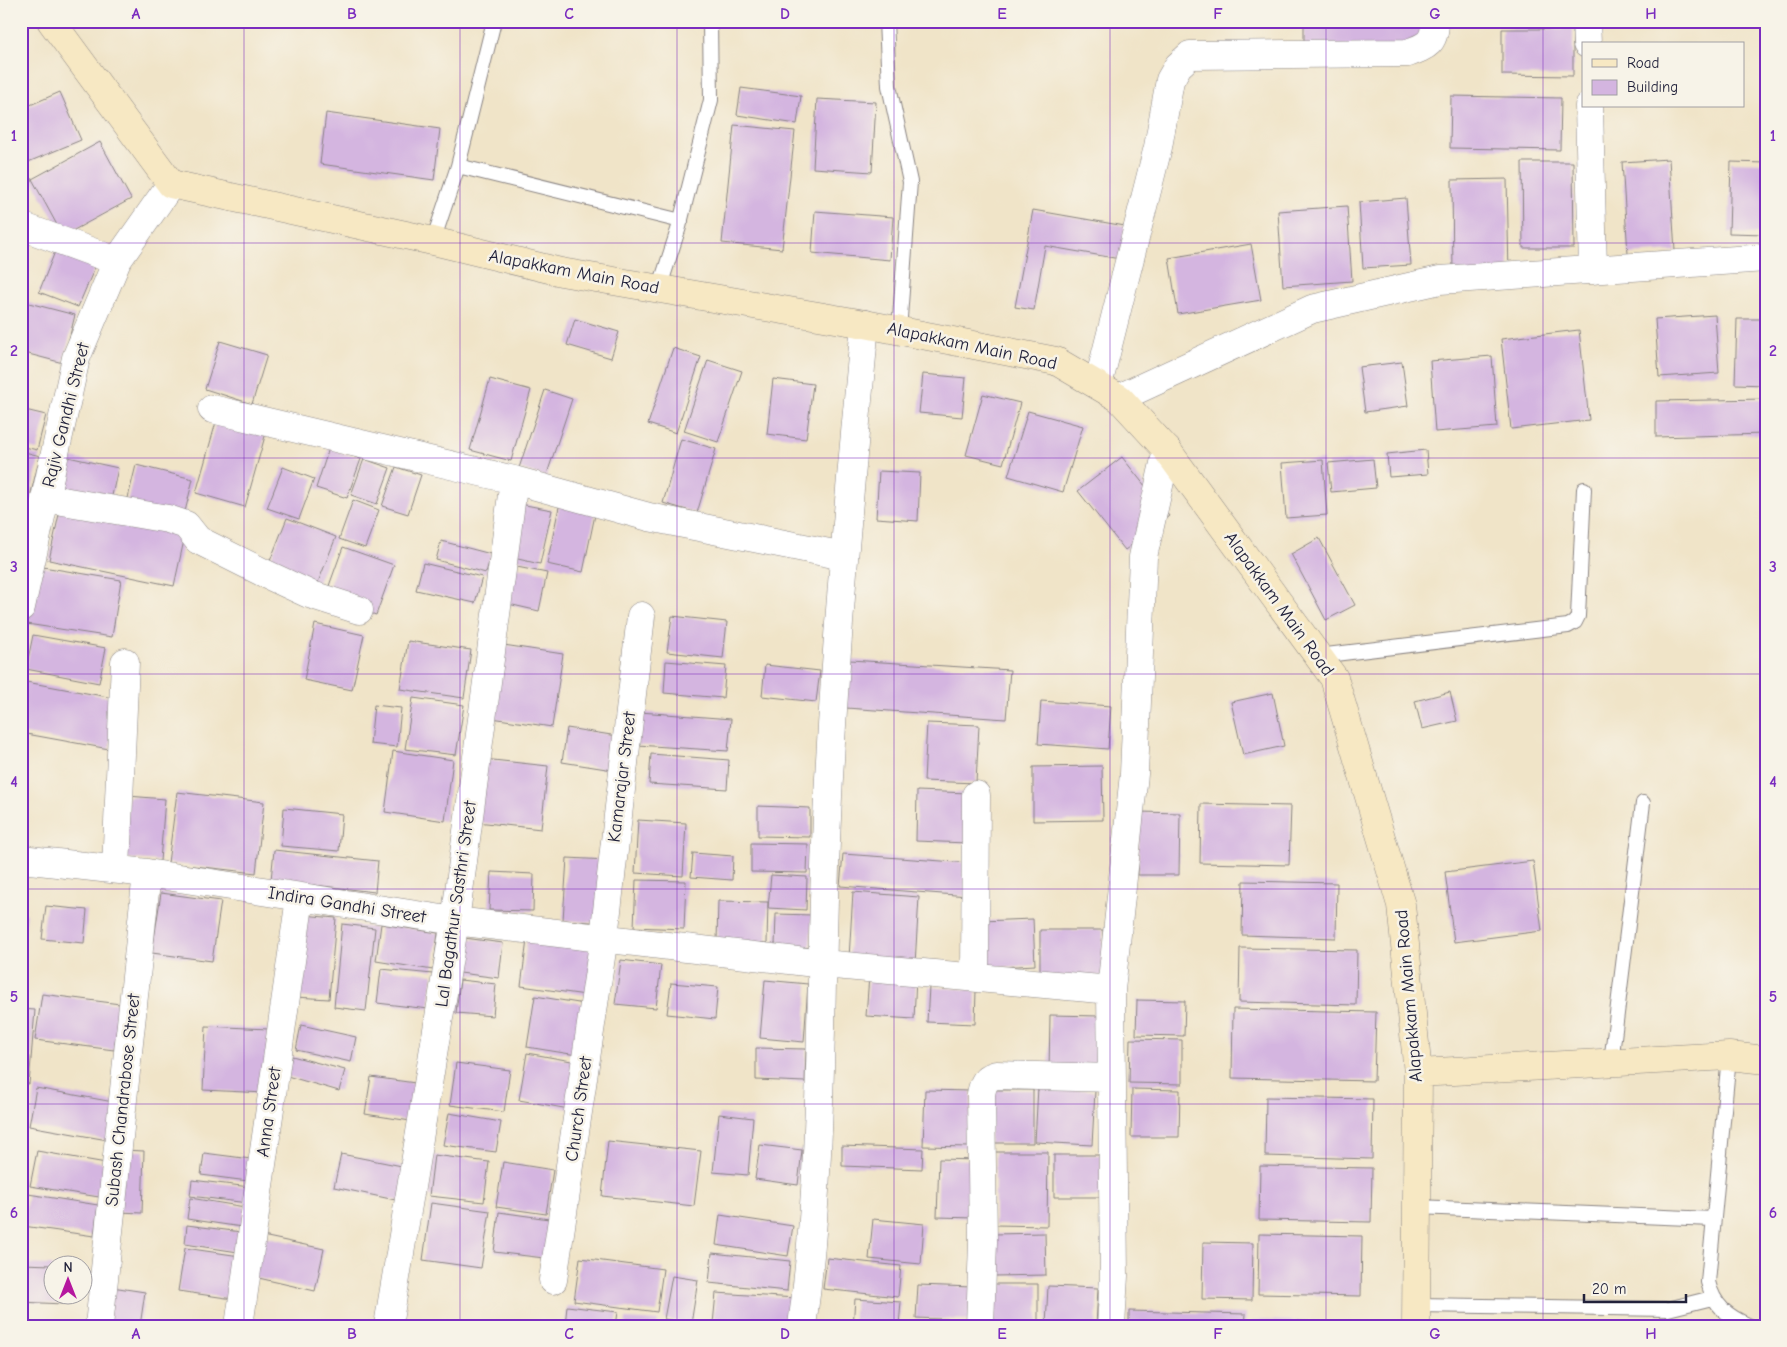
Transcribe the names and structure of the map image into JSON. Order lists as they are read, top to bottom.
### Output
{
  "streets": {
    "main road": ["Alapakkam Main Road"],
    "street": [
      "Rajiv Gandhi Street",
      "Kamarajar Street",
      "Lal Bagathur Sasthri Street",
      "Indira Gandhi Street",
      "Subash Chandrabose Street",
      "Church Street",
      "Anna Street"
    ]
  },
  "crossings": [
    ["Alapakkam Main Road", "Rajiv Gandhi Street"],
    ["Kamarajar Street", "Indira Gandhi Street"],
    ["Kamarajar Street", "Church Street"],
    ["Lal Bagathur Sasthri Street", "Indira Gandhi Street"],
    ["Indira Gandhi Street", "Subash Chandrabose Street"],
    ["Indira Gandhi Street", "Church Street"],
    ["Indira Gandhi Street", "Anna Street"]
  ],
  "legend": ["Road", "Building"],
  "scale_bar": "20 m",
  "north": "top",
  "grid": {
    "columns": [
      "A",
      "B",
      "C",
      "D",
      "E",
      "F",
      "G",
      "H"
    ],
    "rows": [
      "1",
      "2",
      "3",
      "4",
      "5",
      "6"
    ]
  }
}
